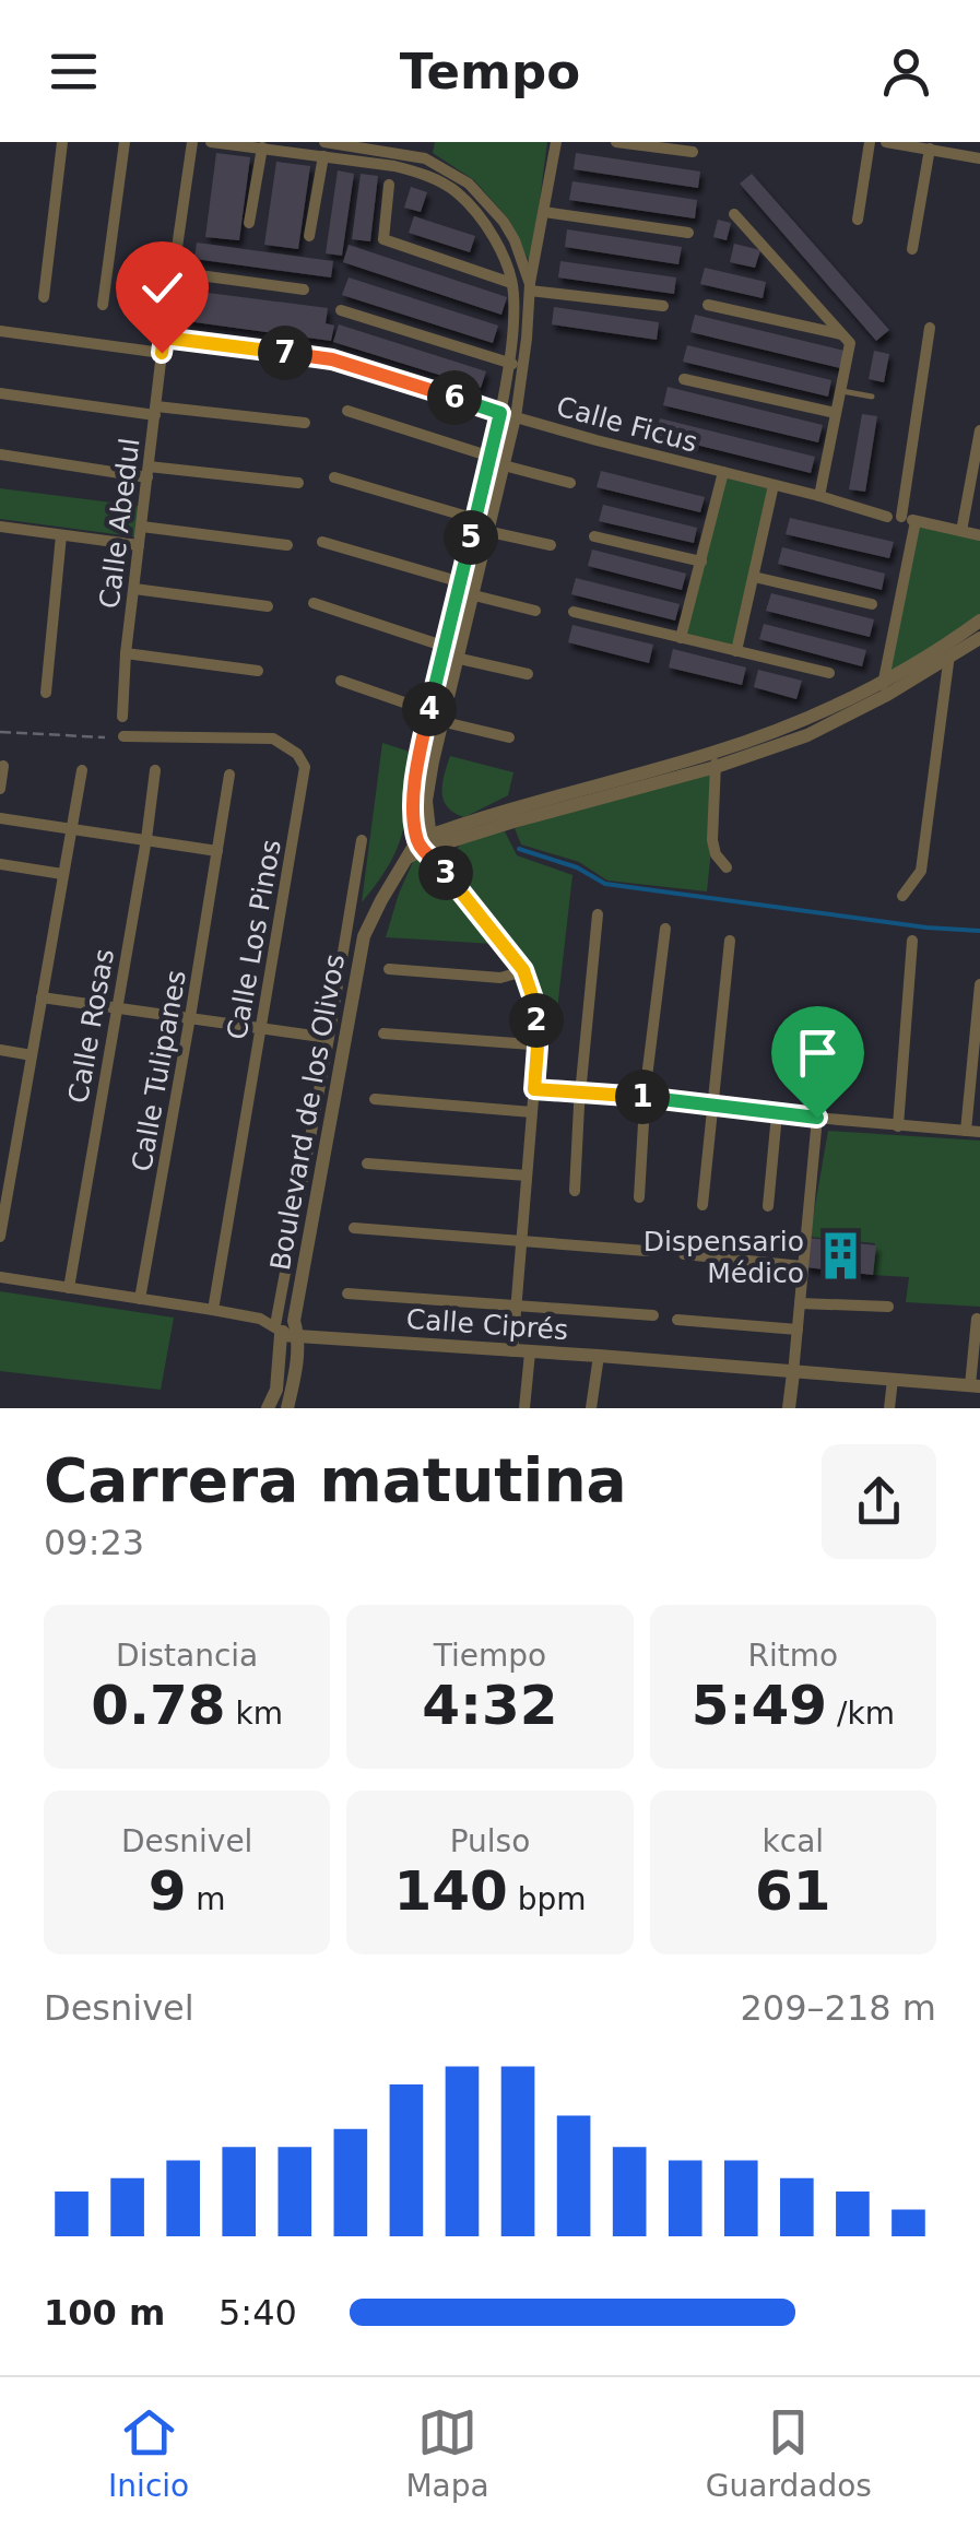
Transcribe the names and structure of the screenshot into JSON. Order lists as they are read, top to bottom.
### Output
{
  "streets": {
    "street": [
      "Calle Ficus",
      "Calle Abedul",
      "Calle Los Pinos",
      "Calle Rosas",
      "Calle Tulipanes",
      "Boulevard de los Olivos",
      "Calle Ciprés"
    ]
  },
  "crossings": [
    ["Calle Ficus", "Calle Abedul"],
    ["Calle Los Pinos", "Calle Ciprés"],
    ["Calle Rosas", "Calle Ciprés"],
    ["Calle Tulipanes", "Calle Ciprés"],
    ["Boulevard de los Olivos", "Calle Ciprés"]
  ],
  "places": {
    "building": ["Dispensario Médico"]
  },
  "page": {
    "header": "Tempo",
    "pins": [
      "7",
      "6",
      "5",
      "4",
      "3",
      "2",
      "1"
    ],
    "heading": ["Carrera matutina", "09:23"],
    "stats": [
      ["Distancia", "0.78 km"],
      ["Tiempo", "4:32"],
      ["Ritmo", "5:49 /km"],
      ["Desnivel", "9 m"],
      ["Pulso", "140 bpm"],
      ["kcal", "61"]
    ],
    "chart": ["Desnivel", "209–218 m"],
    "list": [
      {
        "name": "100 m",
        "note": "5:40"
      }
    ],
    "tabs": ["Inicio", "Mapa", "Guardados"]
  }
}
